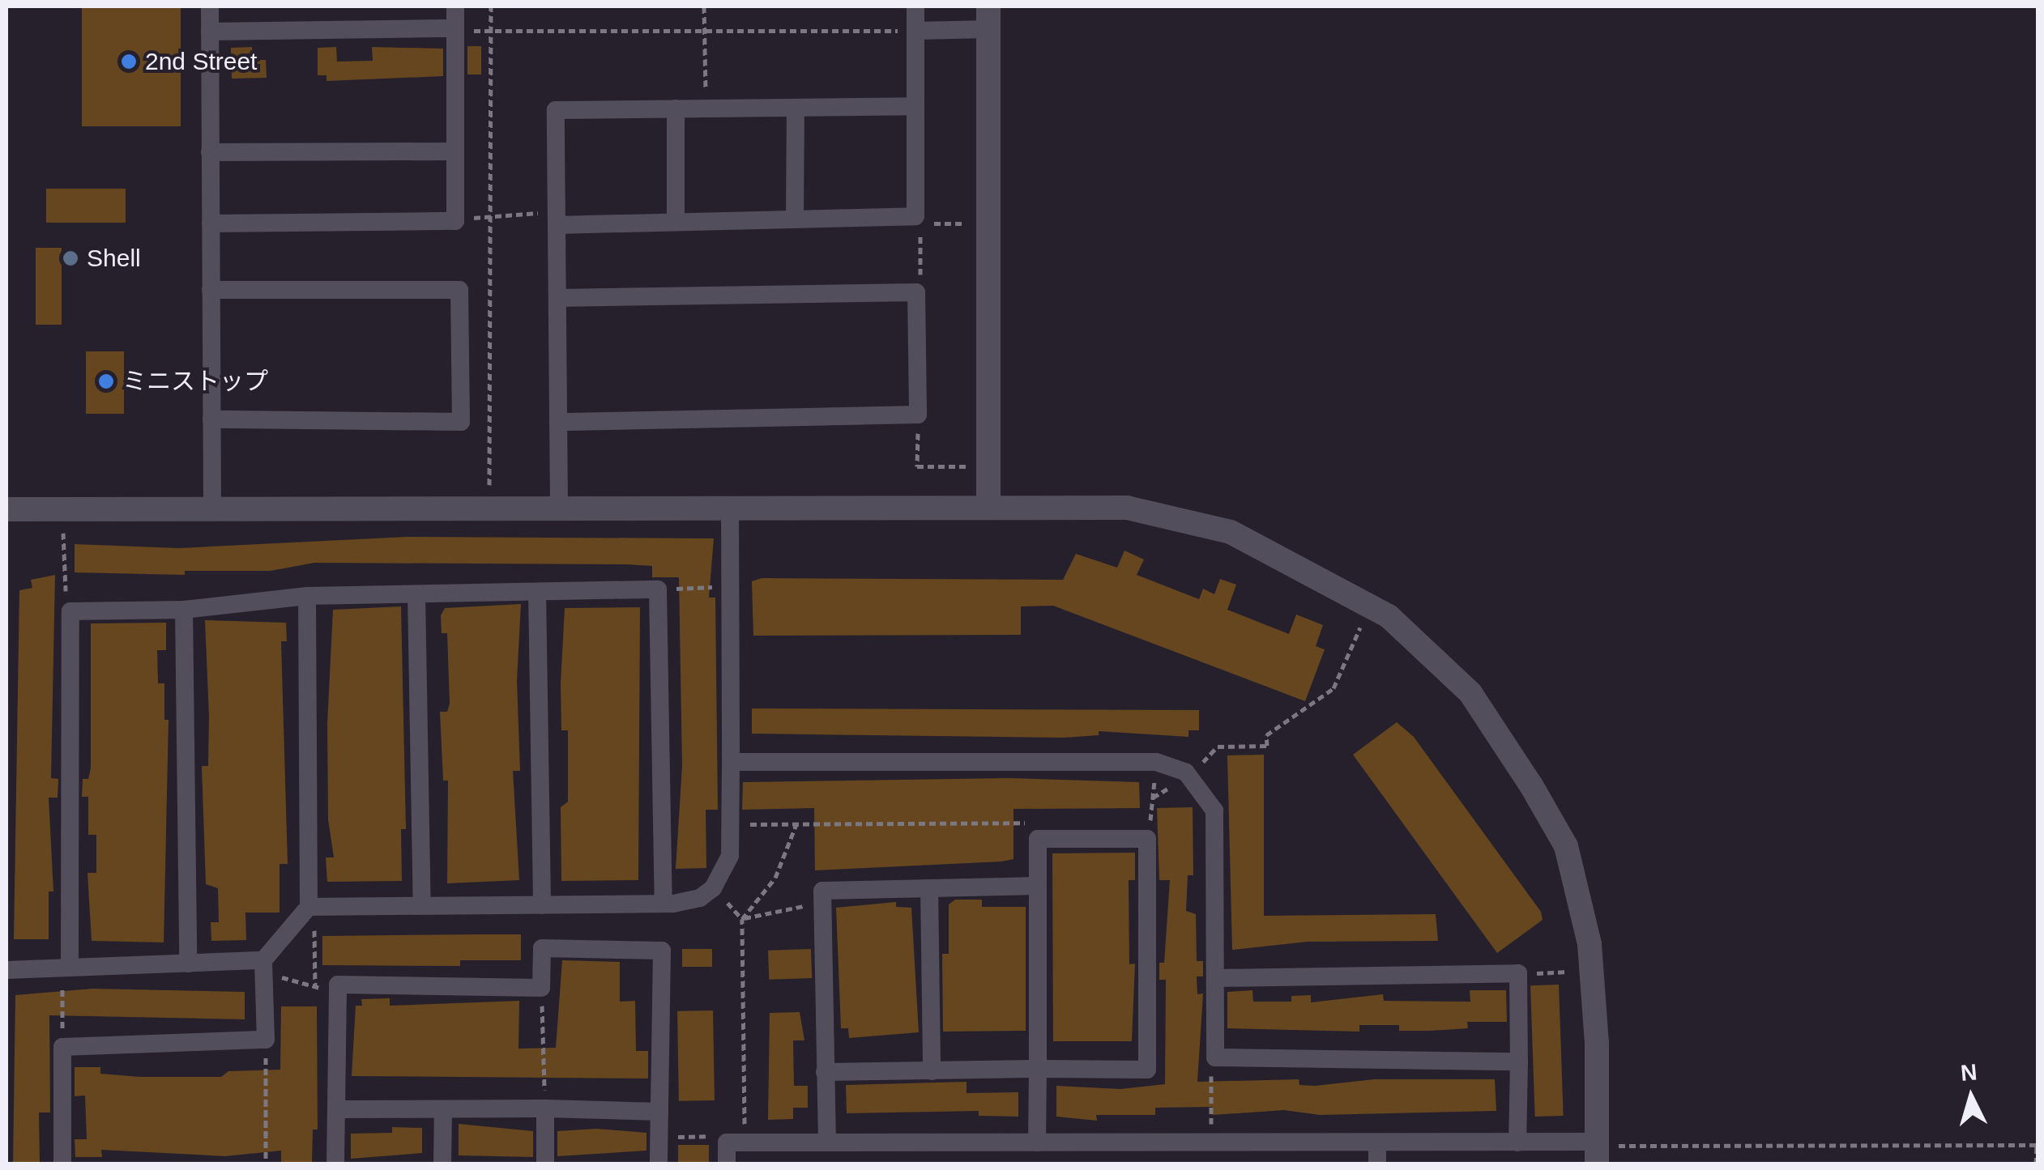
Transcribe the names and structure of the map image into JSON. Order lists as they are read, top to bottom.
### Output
{
  "places": ["2nd Street", "Shell", "ミニストップ"],
  "north": "top"
}
